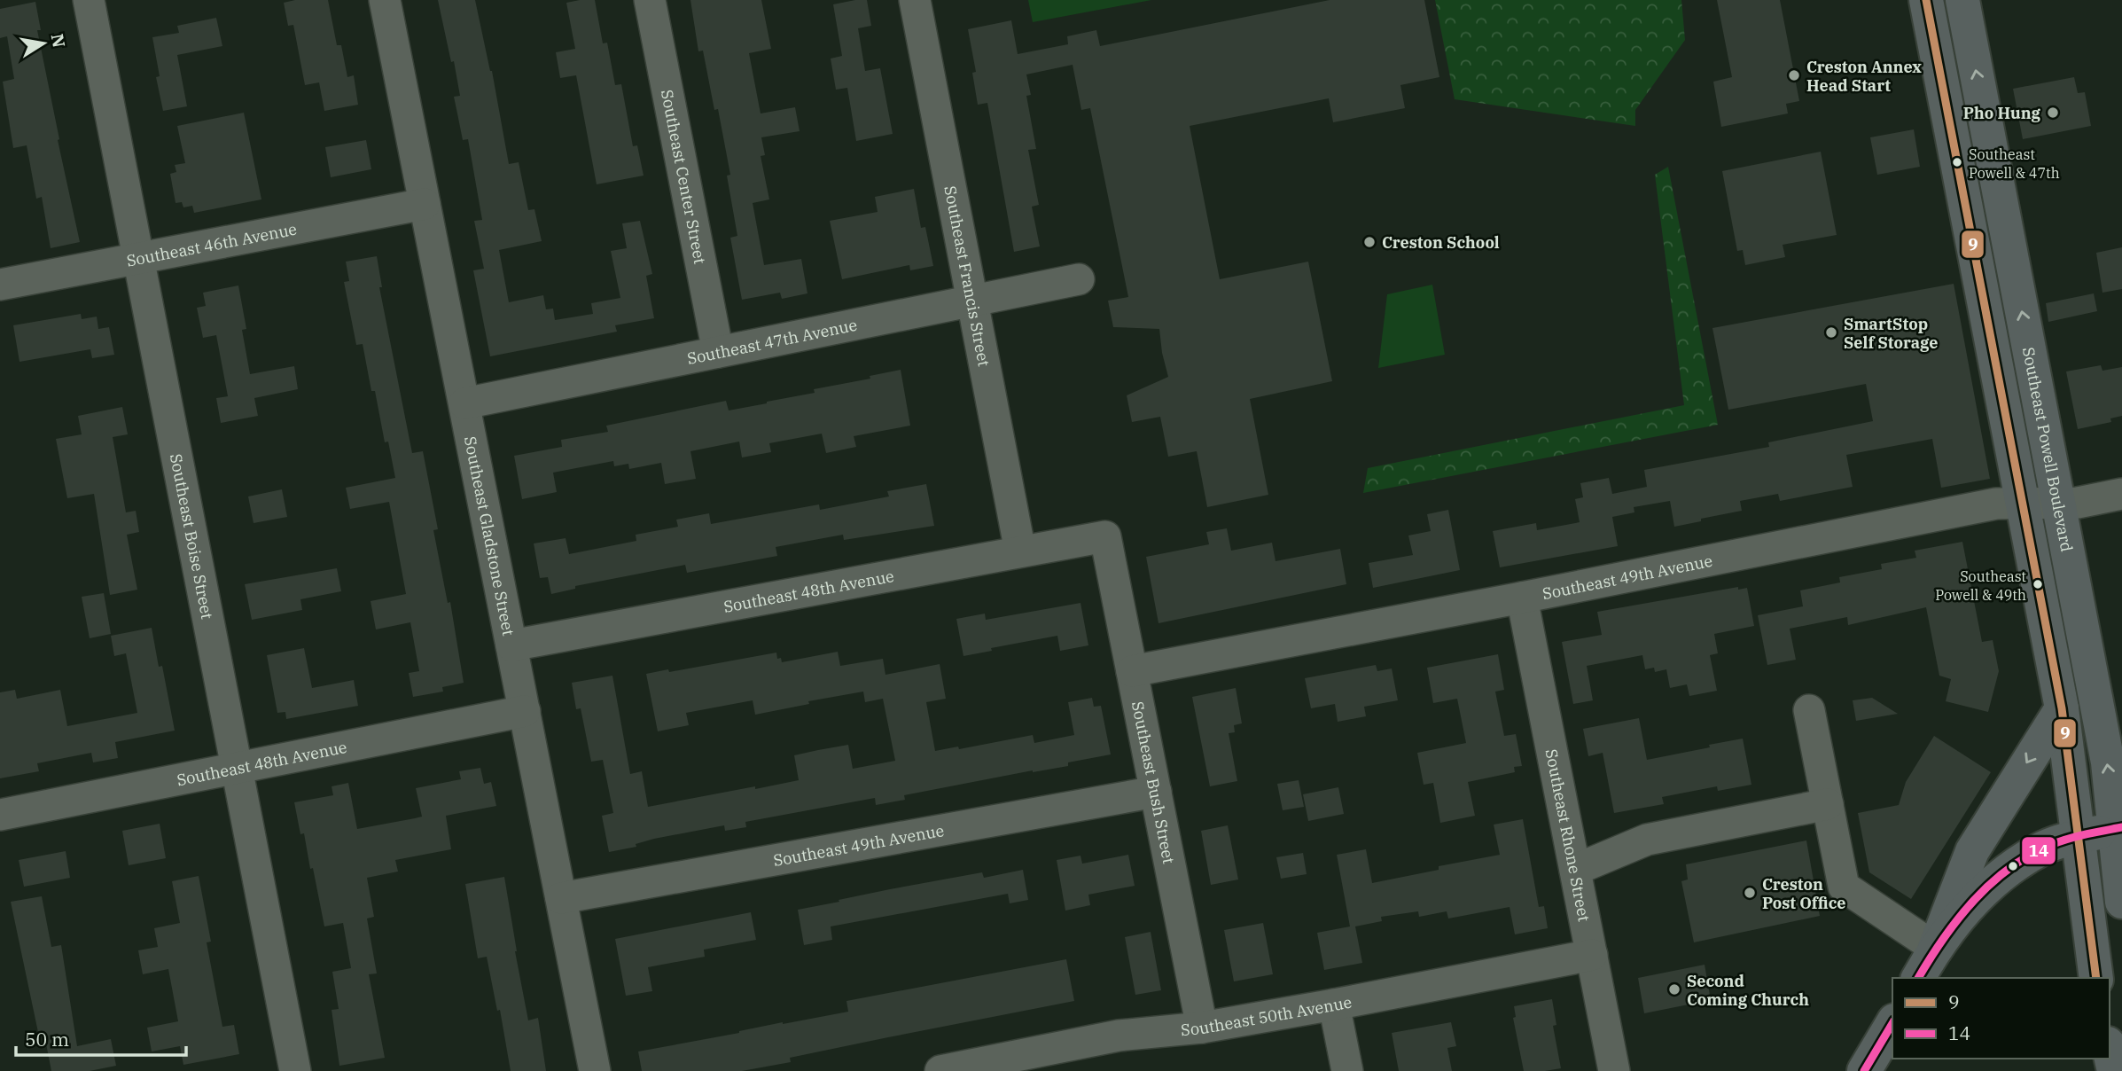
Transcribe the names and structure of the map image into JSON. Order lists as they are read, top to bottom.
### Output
{
  "streets": {
    "main road": ["Southeast Powell Boulevard"],
    "street": [
      "Southeast Center Street",
      "Southeast 46th Avenue",
      "Southeast Francis Street",
      "Southeast 47th Avenue",
      "Southeast Boise Street",
      "Southeast Gladstone Street",
      "Southeast 49th Avenue",
      "Southeast 48th Avenue",
      "Southeast Bush Street",
      "Southeast Rhone Street",
      "Southeast 50th Avenue"
    ]
  },
  "crossings": [
    ["Southeast Center Street", "Southeast 47th Avenue"],
    ["Southeast 46th Avenue", "Southeast Boise Street"],
    ["Southeast 46th Avenue", "Southeast Gladstone Street"],
    ["Southeast Francis Street", "Southeast 47th Avenue"],
    ["Southeast Francis Street", "Southeast 48th Avenue"],
    ["Southeast 47th Avenue", "Southeast Gladstone Street"],
    ["Southeast Powell Boulevard", "Southeast 49th Avenue"],
    ["Southeast Boise Street", "Southeast 48th Avenue"],
    ["Southeast Gladstone Street", "Southeast 49th Avenue"],
    ["Southeast Gladstone Street", "Southeast 48th Avenue"],
    ["Southeast 49th Avenue", "Southeast Bush Street"],
    ["Southeast 49th Avenue", "Southeast Rhone Street"],
    ["Southeast 48th Avenue", "Southeast Bush Street"],
    ["Southeast Bush Street", "Southeast 50th Avenue"],
    ["Southeast Rhone Street", "Southeast 50th Avenue"]
  ],
  "places": [
    "Creston Annex Head Start",
    "Pho Hung",
    "Southeast Powell & 47th",
    "Creston School",
    "SmartStop Self Storage",
    "Southeast Powell & 49th",
    "Creston Post Office",
    "Second Coming Church"
  ],
  "lines": ["transit line 9", "transit line 14"],
  "legend": ["9", "14"],
  "scale_bar": "50 m",
  "north": "right"
}
